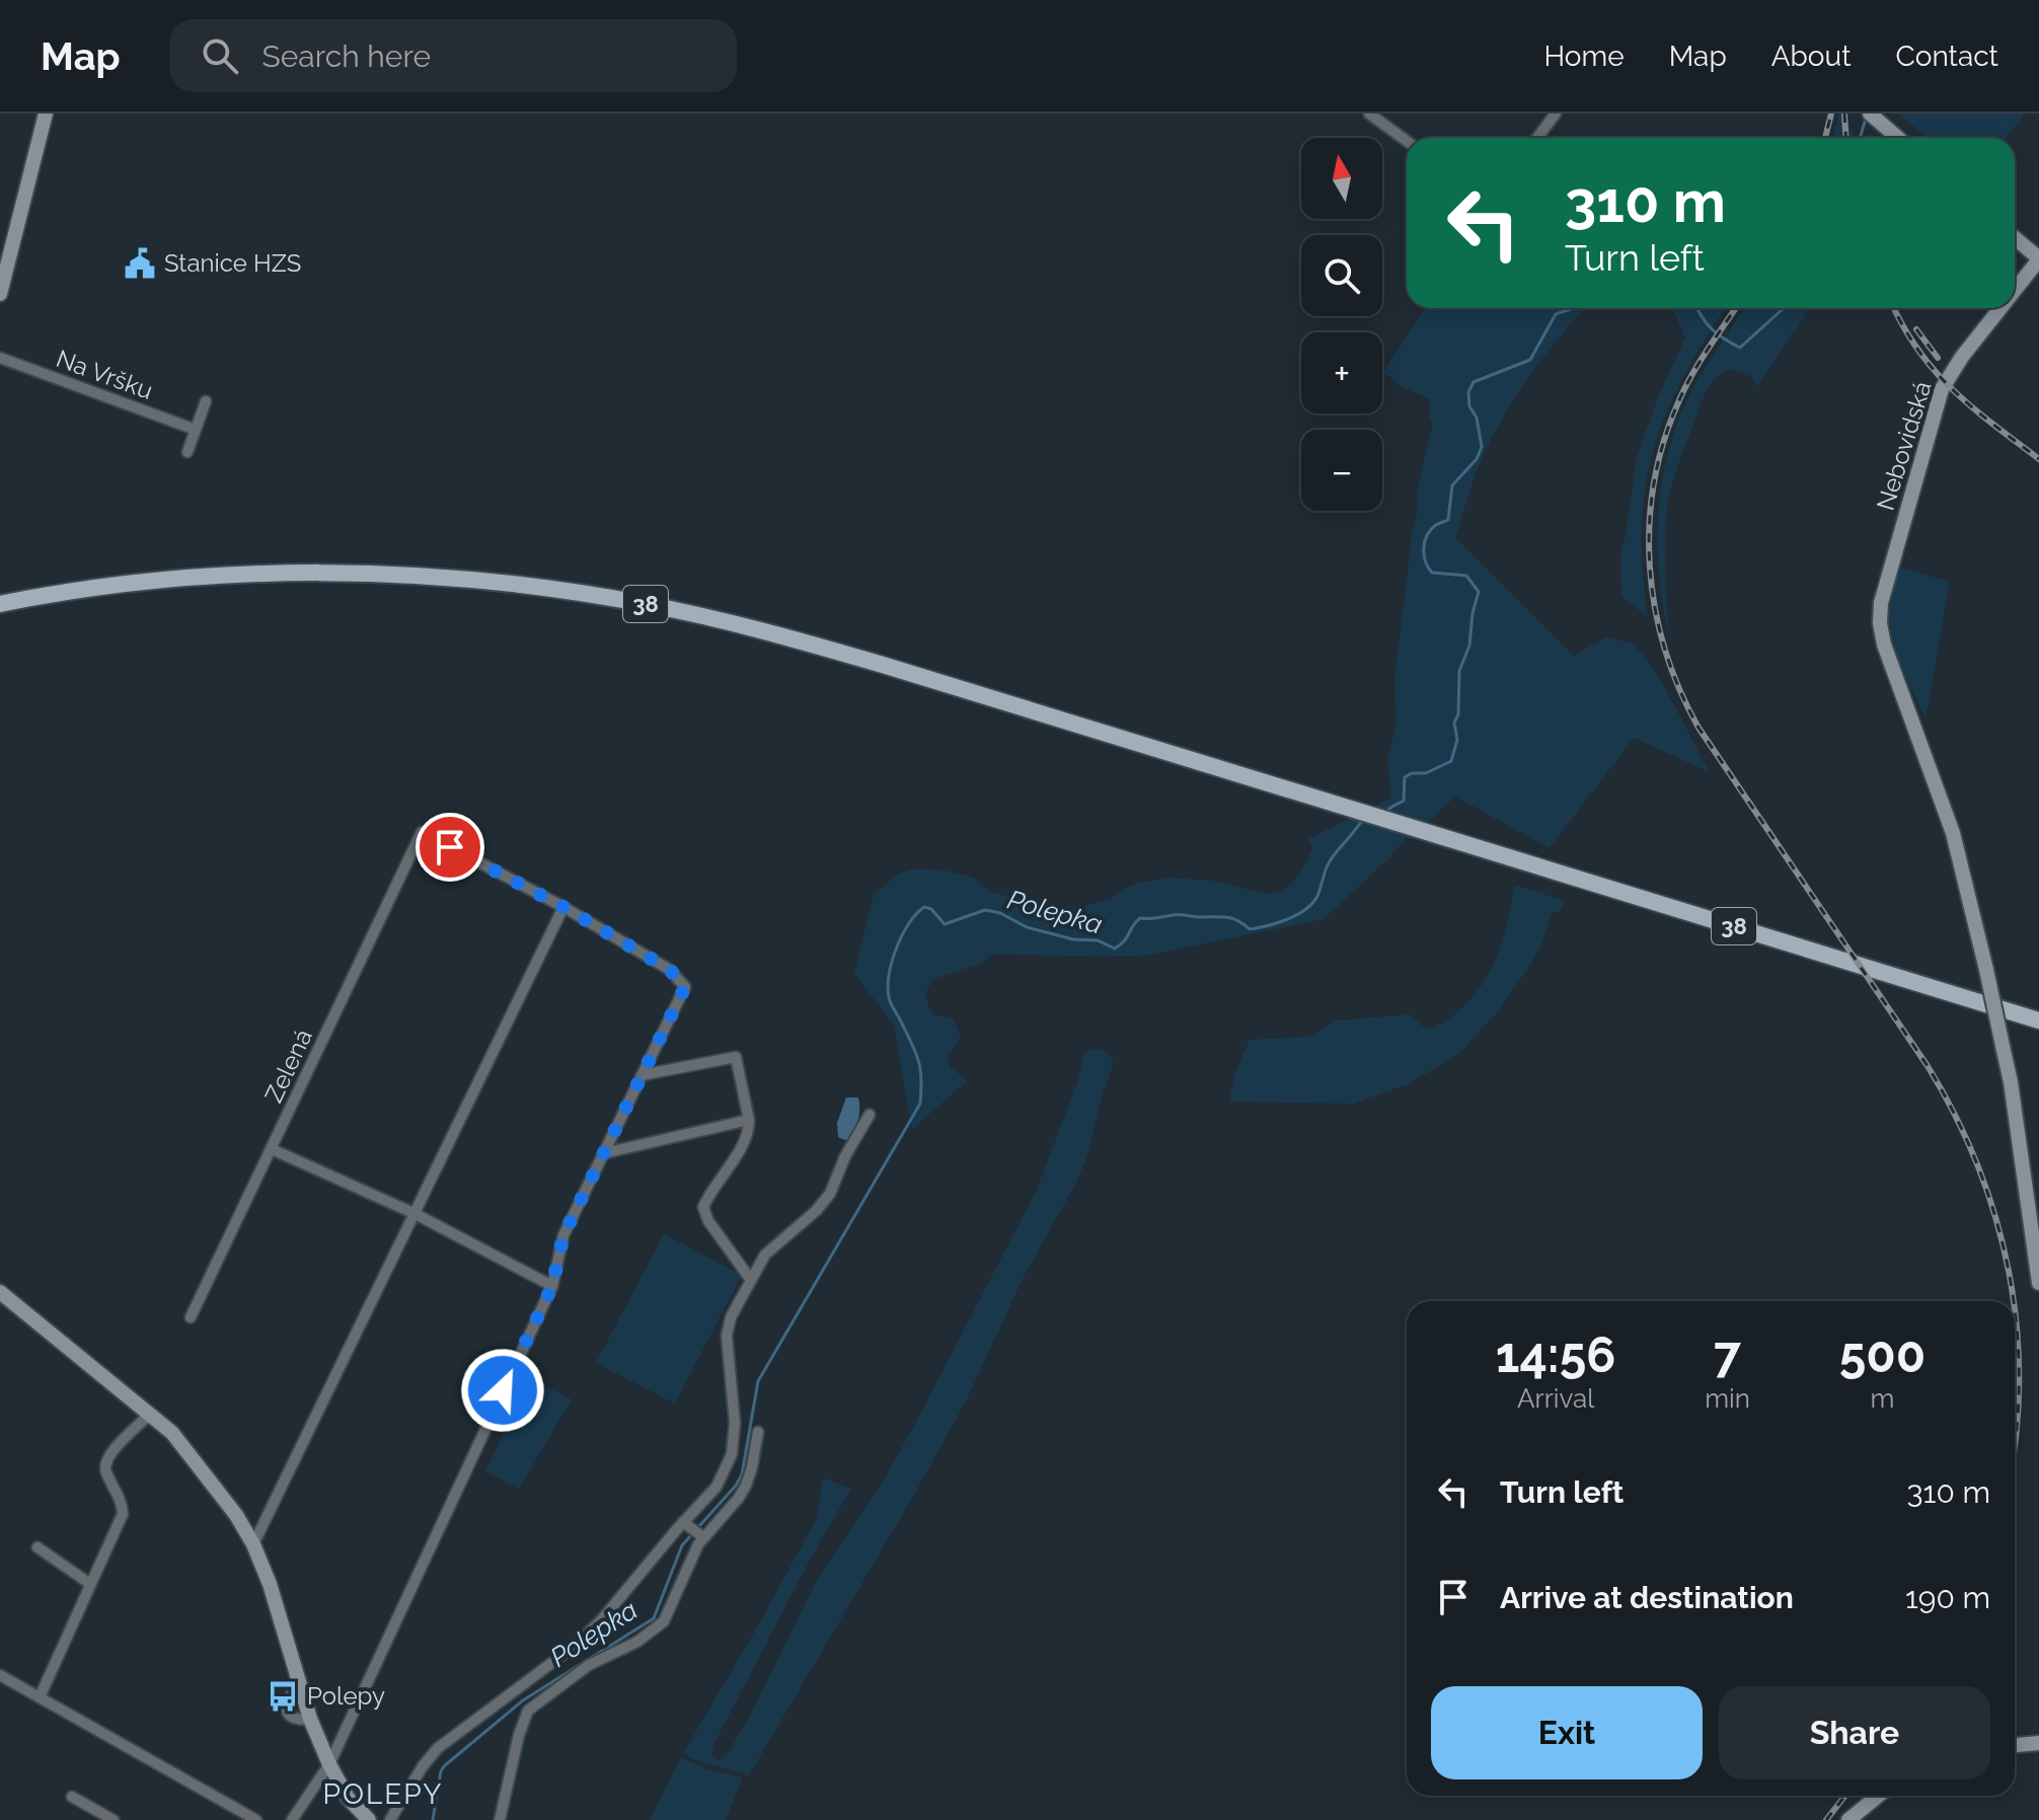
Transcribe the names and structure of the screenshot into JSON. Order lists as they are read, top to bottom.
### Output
{
  "streets": {
    "main road": ["38"],
    "street": ["Na Vršku", "Nebovidská", "Zelená"]
  },
  "districts": ["POLEPY"],
  "water": ["Polepka"],
  "places": {
    "public building": ["Stanice HZS"],
    "bus stop": ["Polepy"]
  },
  "north": "top",
  "page": {
    "header": "Map",
    "search": "Search here",
    "nav": [
      "Home",
      "Map",
      "About",
      "Contact"
    ],
    "map_buttons": ["+", "−"],
    "turn": ["310 m", "Turn left"],
    "eta": [
      "14:56",
      "Arrival",
      "7",
      "min",
      "500",
      "m"
    ],
    "list": [
      {
        "name": "Turn left",
        "value": "310 m"
      },
      {
        "name": "Arrive at destination",
        "value": "190 m"
      }
    ],
    "buttons": ["Exit", "Share"]
  }
}
